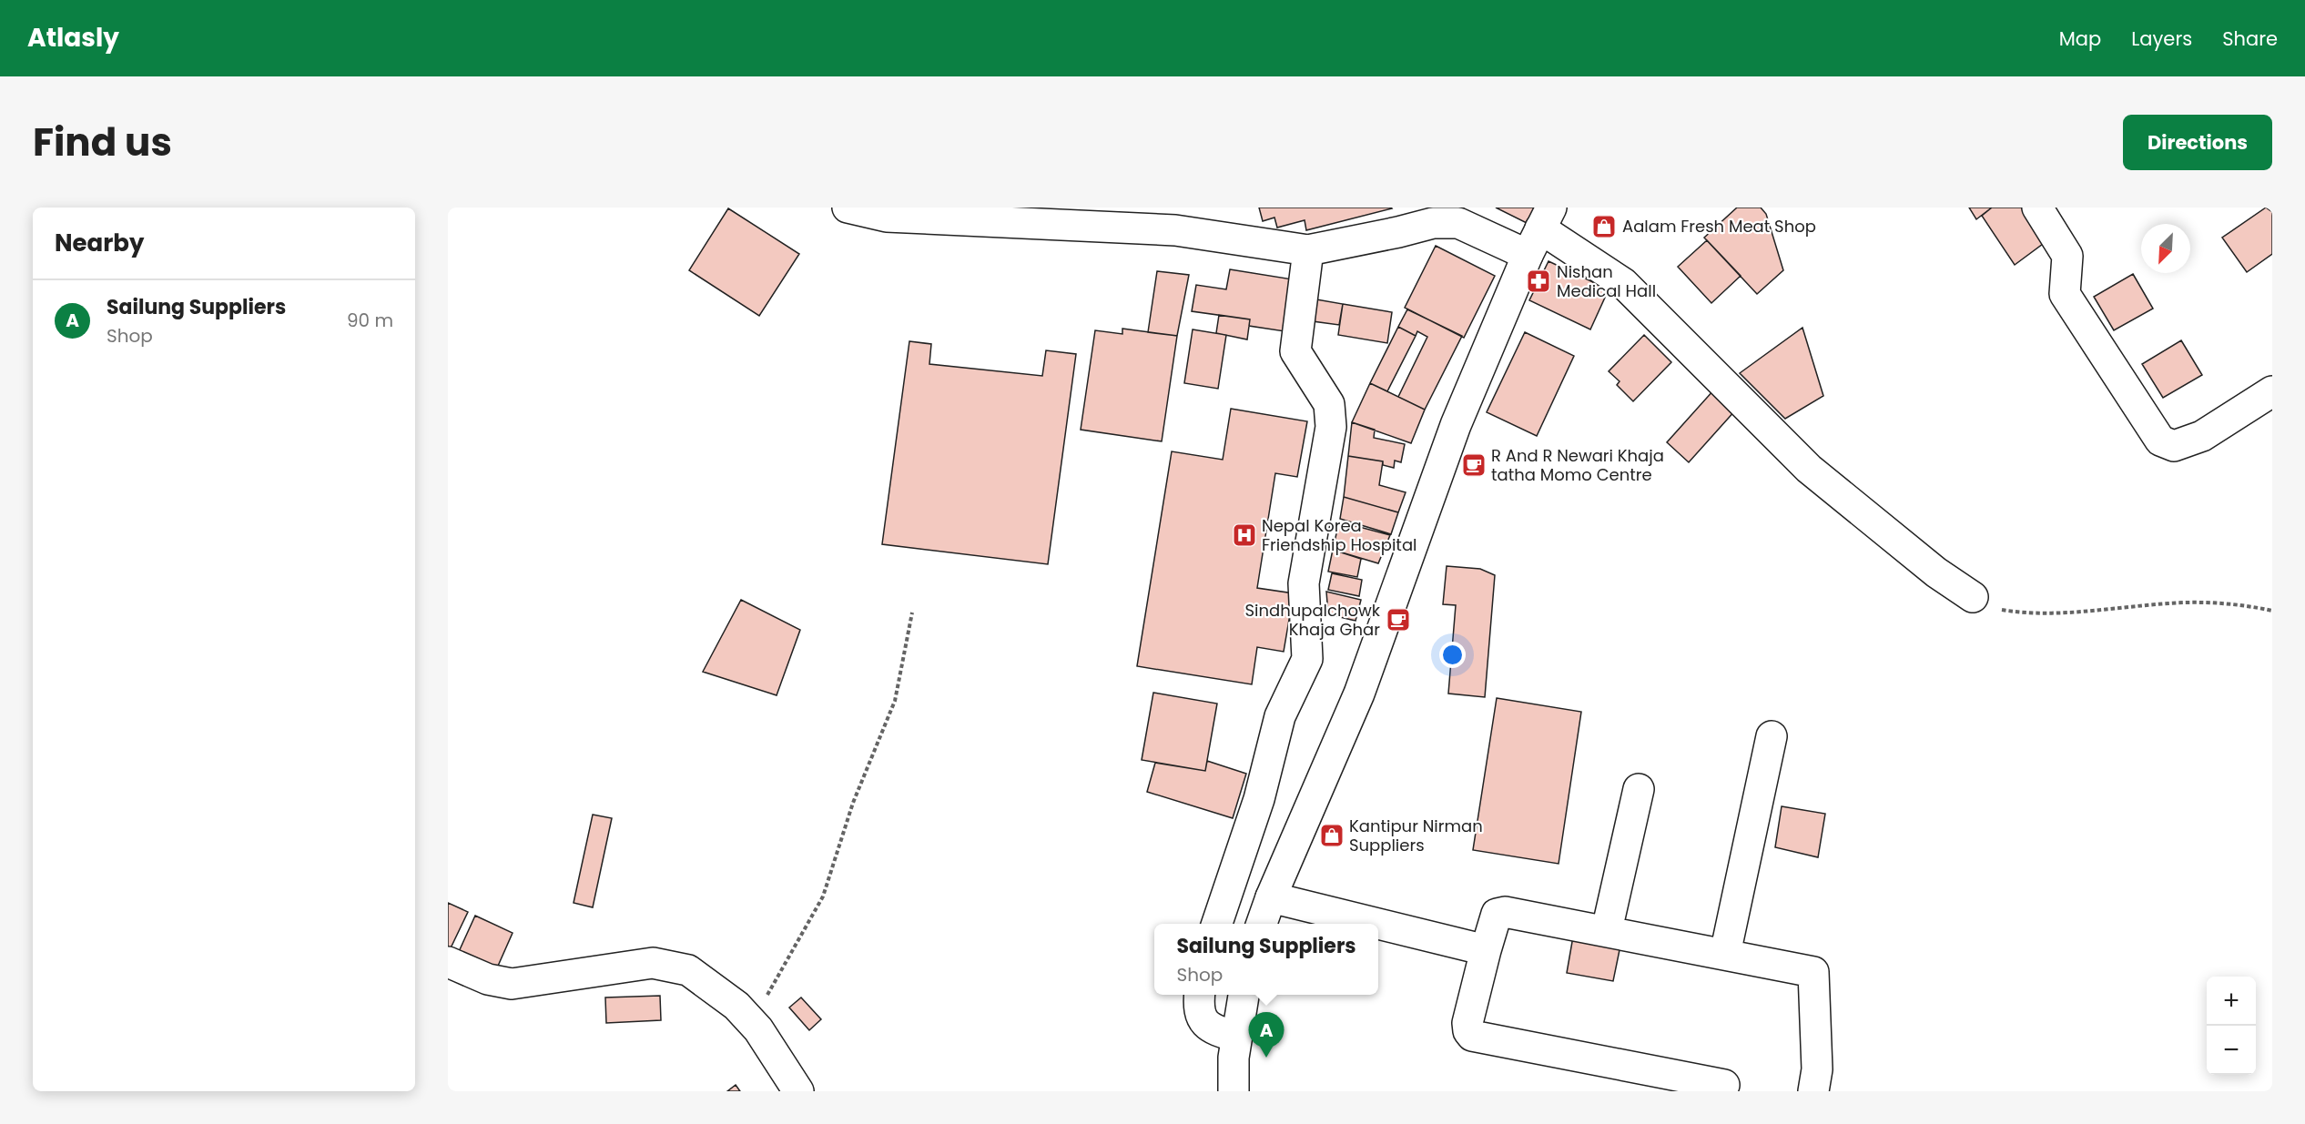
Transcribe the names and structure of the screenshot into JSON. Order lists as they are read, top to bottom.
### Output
{
  "places": {
    "shop": ["Aalam Fresh Meat Shop", "Kantipur Nirman Suppliers"],
    "pharmacy": ["Nishan Medical Hall"],
    "cafe": ["R And R Newari Khaja tatha Momo Centre", "Sindhupalchowk Khaja Ghar"],
    "hospital": ["Nepal Korea Friendship Hospital"]
  },
  "north": "bottom left",
  "page": {
    "header": "Atlasly",
    "nav": ["Map", "Layers", "Share"],
    "title": "Find us",
    "buttons": "Directions",
    "heading": "Nearby",
    "list": [
      {
        "mark": "A",
        "name": "Sailung Suppliers",
        "note": "Shop",
        "value": "90 m"
      }
    ],
    "popup": ["Sailung Suppliers", "Shop"],
    "map_buttons": ["+", "−"],
    "pins": "A"
  }
}
